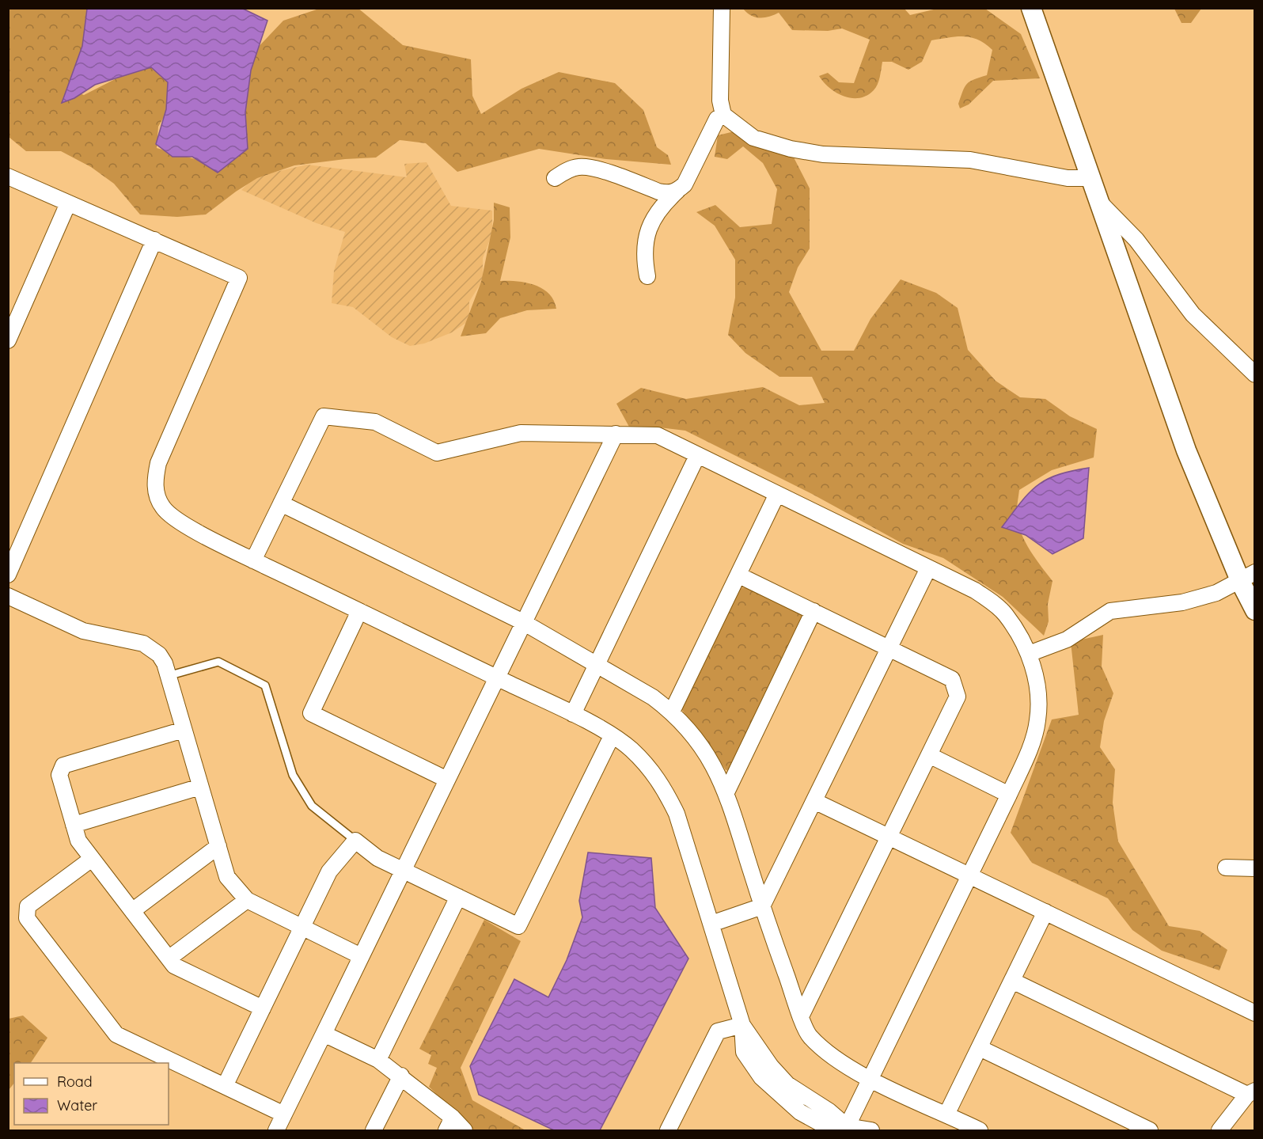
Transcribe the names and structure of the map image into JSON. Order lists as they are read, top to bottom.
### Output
{
  "legend": ["Road", "Water"]
}
